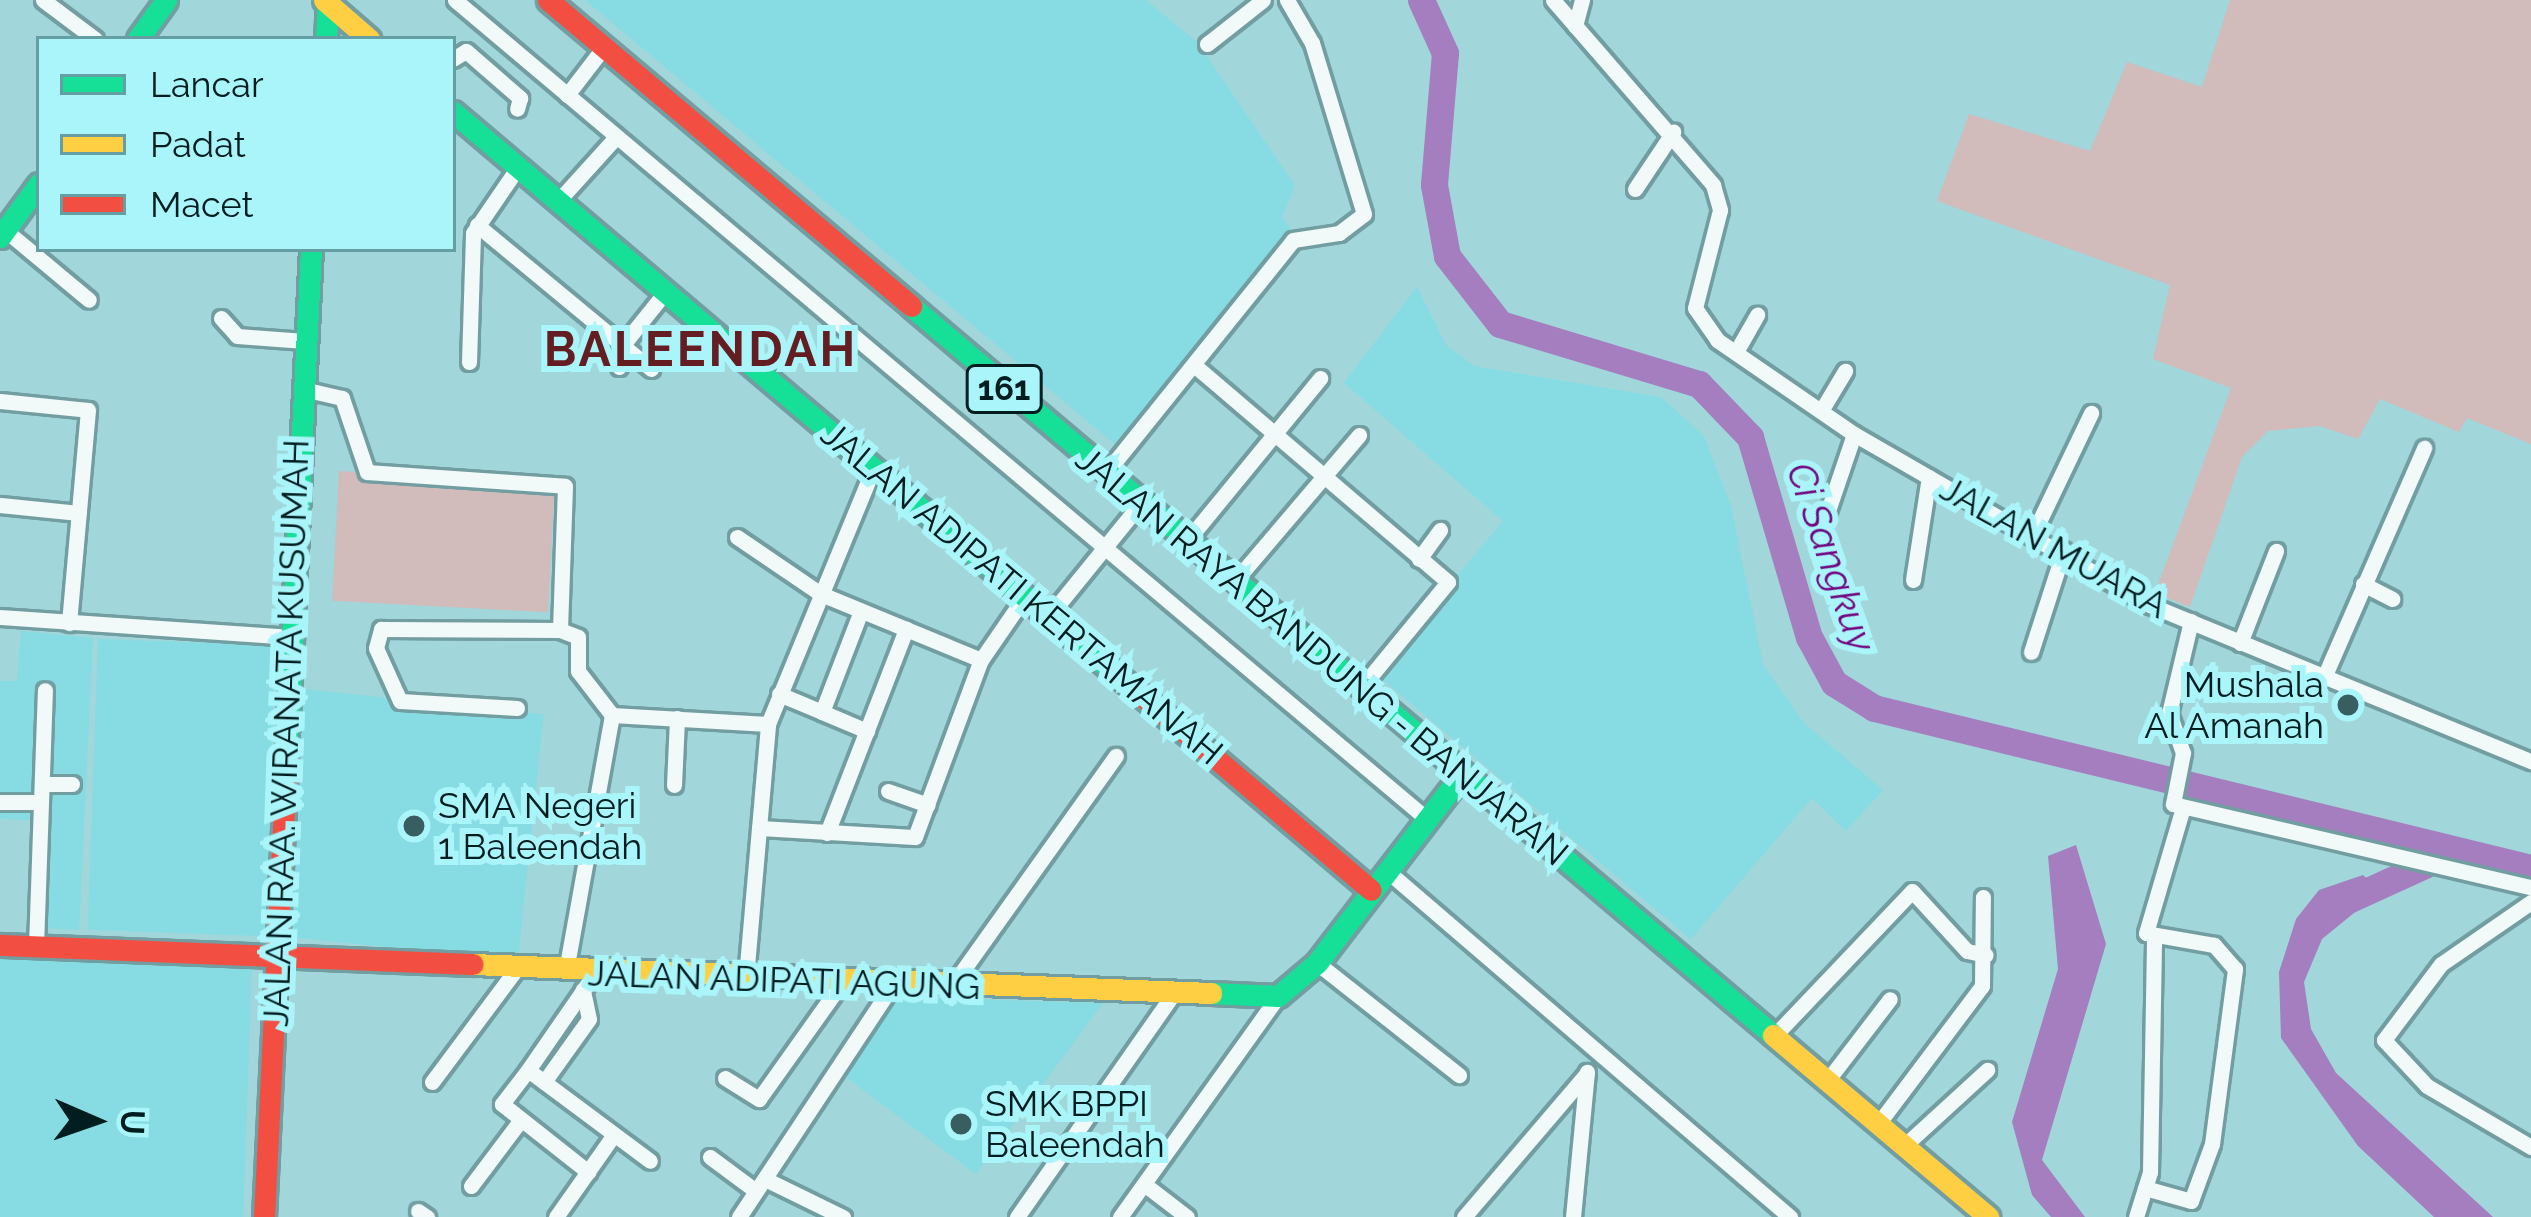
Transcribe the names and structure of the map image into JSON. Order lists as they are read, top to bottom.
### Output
{
  "streets": {
    "main road": [
      "161",
      "JALAN ADIPATI KERTAMANAH",
      "JALAN RAYA BANDUNG - BANJARAN",
      "JALAN RAA. WIRANATA KUSUMAH",
      "JALAN ADIPATI AGUNG"
    ],
    "street": ["JALAN MUARA"]
  },
  "crossings": [
    ["JALAN RAA. WIRANATA KUSUMAH", "JALAN ADIPATI AGUNG"]
  ],
  "districts": ["BALEENDAH"],
  "water": ["Ci Sangkuy"],
  "places": ["Mushala Al Amanah", "SMA Negeri 1 Baleendah", "SMK BPPI Baleendah"],
  "legend": ["Lancar", "Padat", "Macet"],
  "north": "right"
}
